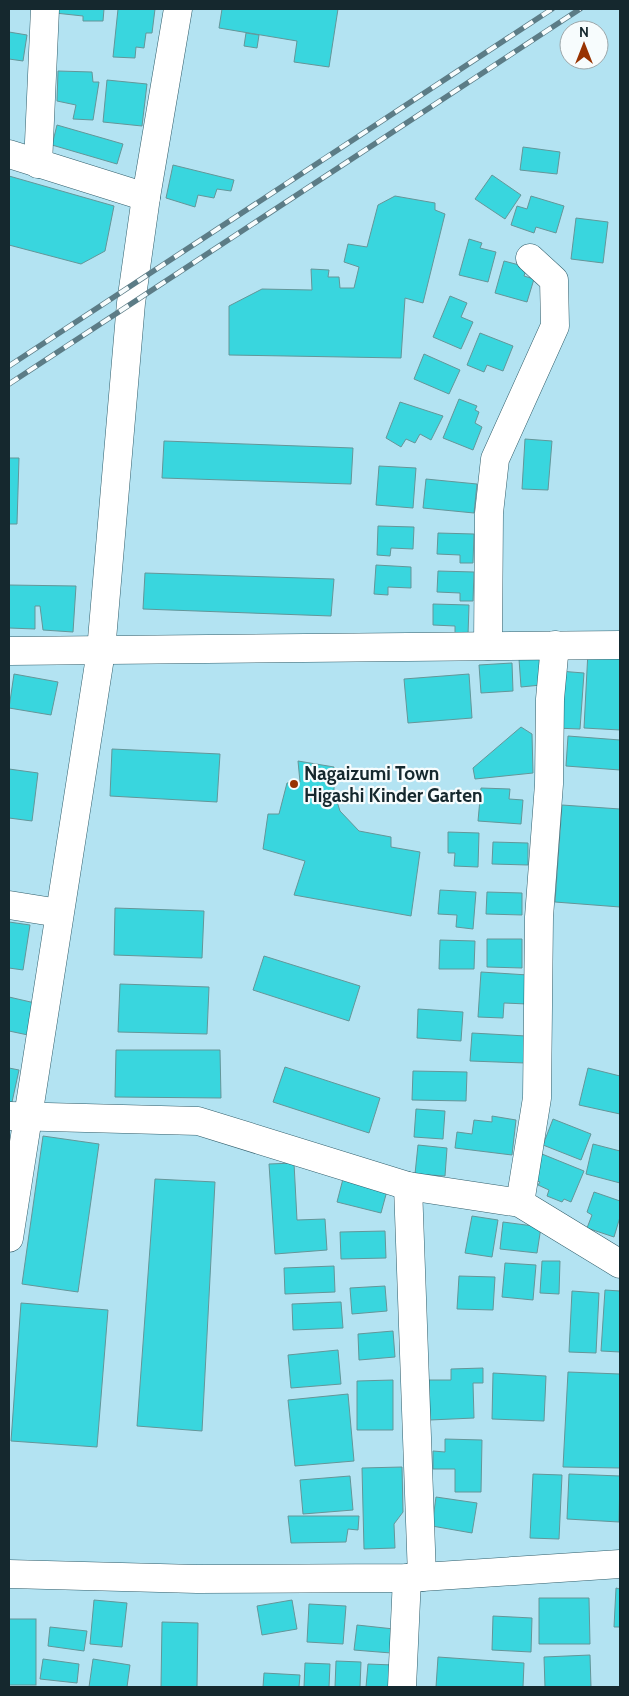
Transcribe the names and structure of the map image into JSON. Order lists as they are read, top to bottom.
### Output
{
  "places": ["Nagaizumi Town Higashi Kinder Garten"],
  "north": "top"
}
